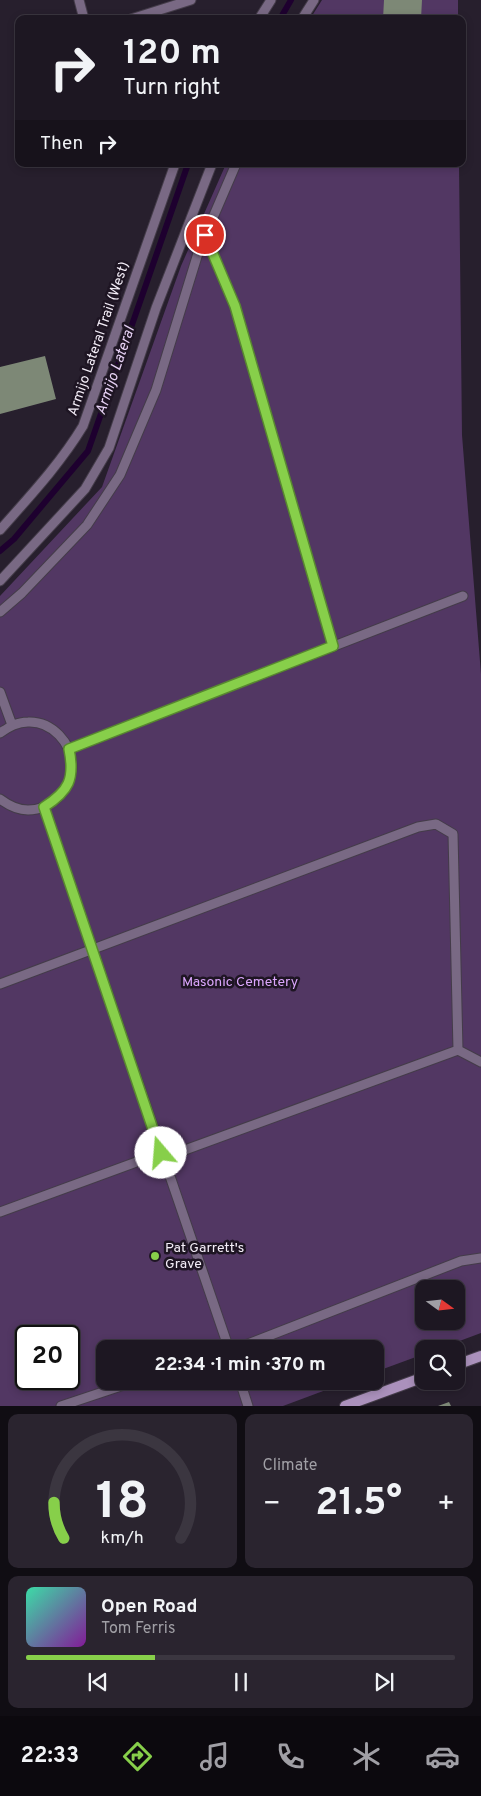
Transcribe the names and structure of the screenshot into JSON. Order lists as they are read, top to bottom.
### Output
{
  "streets": {
    "lane": ["Armijo Lateral Trail (West)"]
  },
  "water": ["Armijo Lateral"],
  "parks": ["Masonic Cemetery"],
  "places": ["Pat Garrett's Grave"],
  "north": "right",
  "page": {
    "turn": ["120 m", "Turn right"],
    "then": "Then",
    "limit": "20",
    "trip": "22:34 · 1 min · 370 m",
    "tile": "Climate",
    "heat": ["−", "21.5°", "+"],
    "song": ["Open Road", "Tom Ferris"],
    "tabs": "22:33",
    "gauge": ["18", "km/h"]
  }
}
